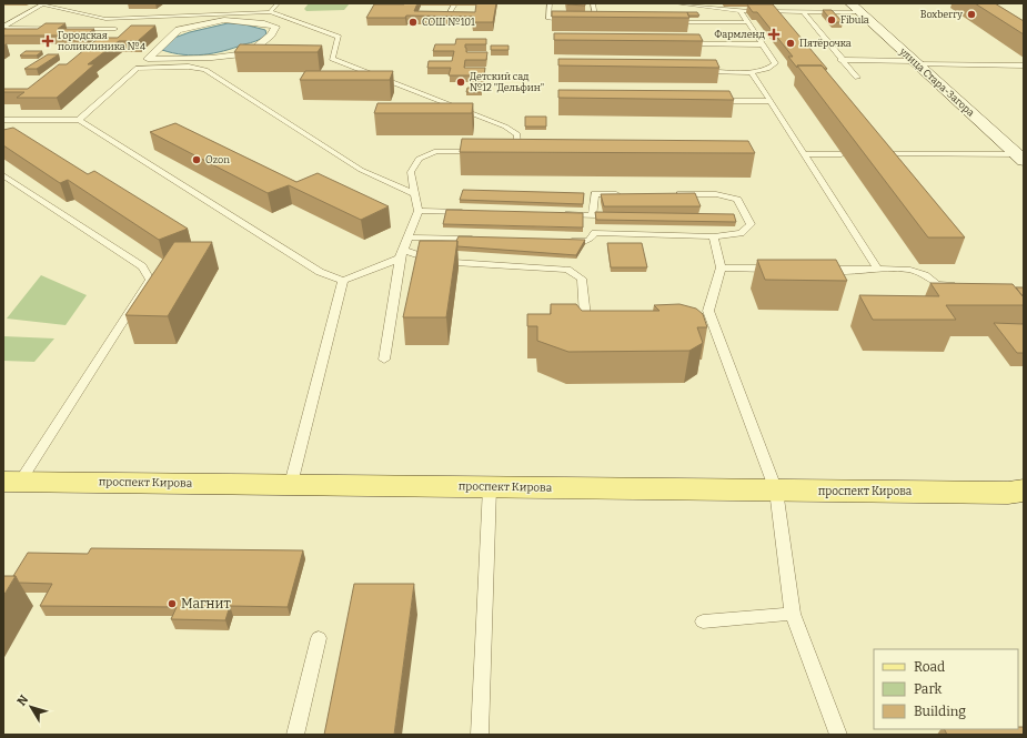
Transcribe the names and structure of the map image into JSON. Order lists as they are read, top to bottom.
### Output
{
  "streets": {
    "main road": ["улица Стара-Загора", "проспект Кирова"]
  },
  "places": {
    "other": [
      "Boxberry",
      "Fibula",
      "СОШ №101",
      "Пятёрочка",
      "Детский сад №12 \"Дельфин\"",
      "Ozon",
      "Магнит"
    ],
    "health": ["Фармленд", "Городская поликлиника №4"]
  },
  "legend": ["Road", "Park", "Building"],
  "north": "top left"
}
